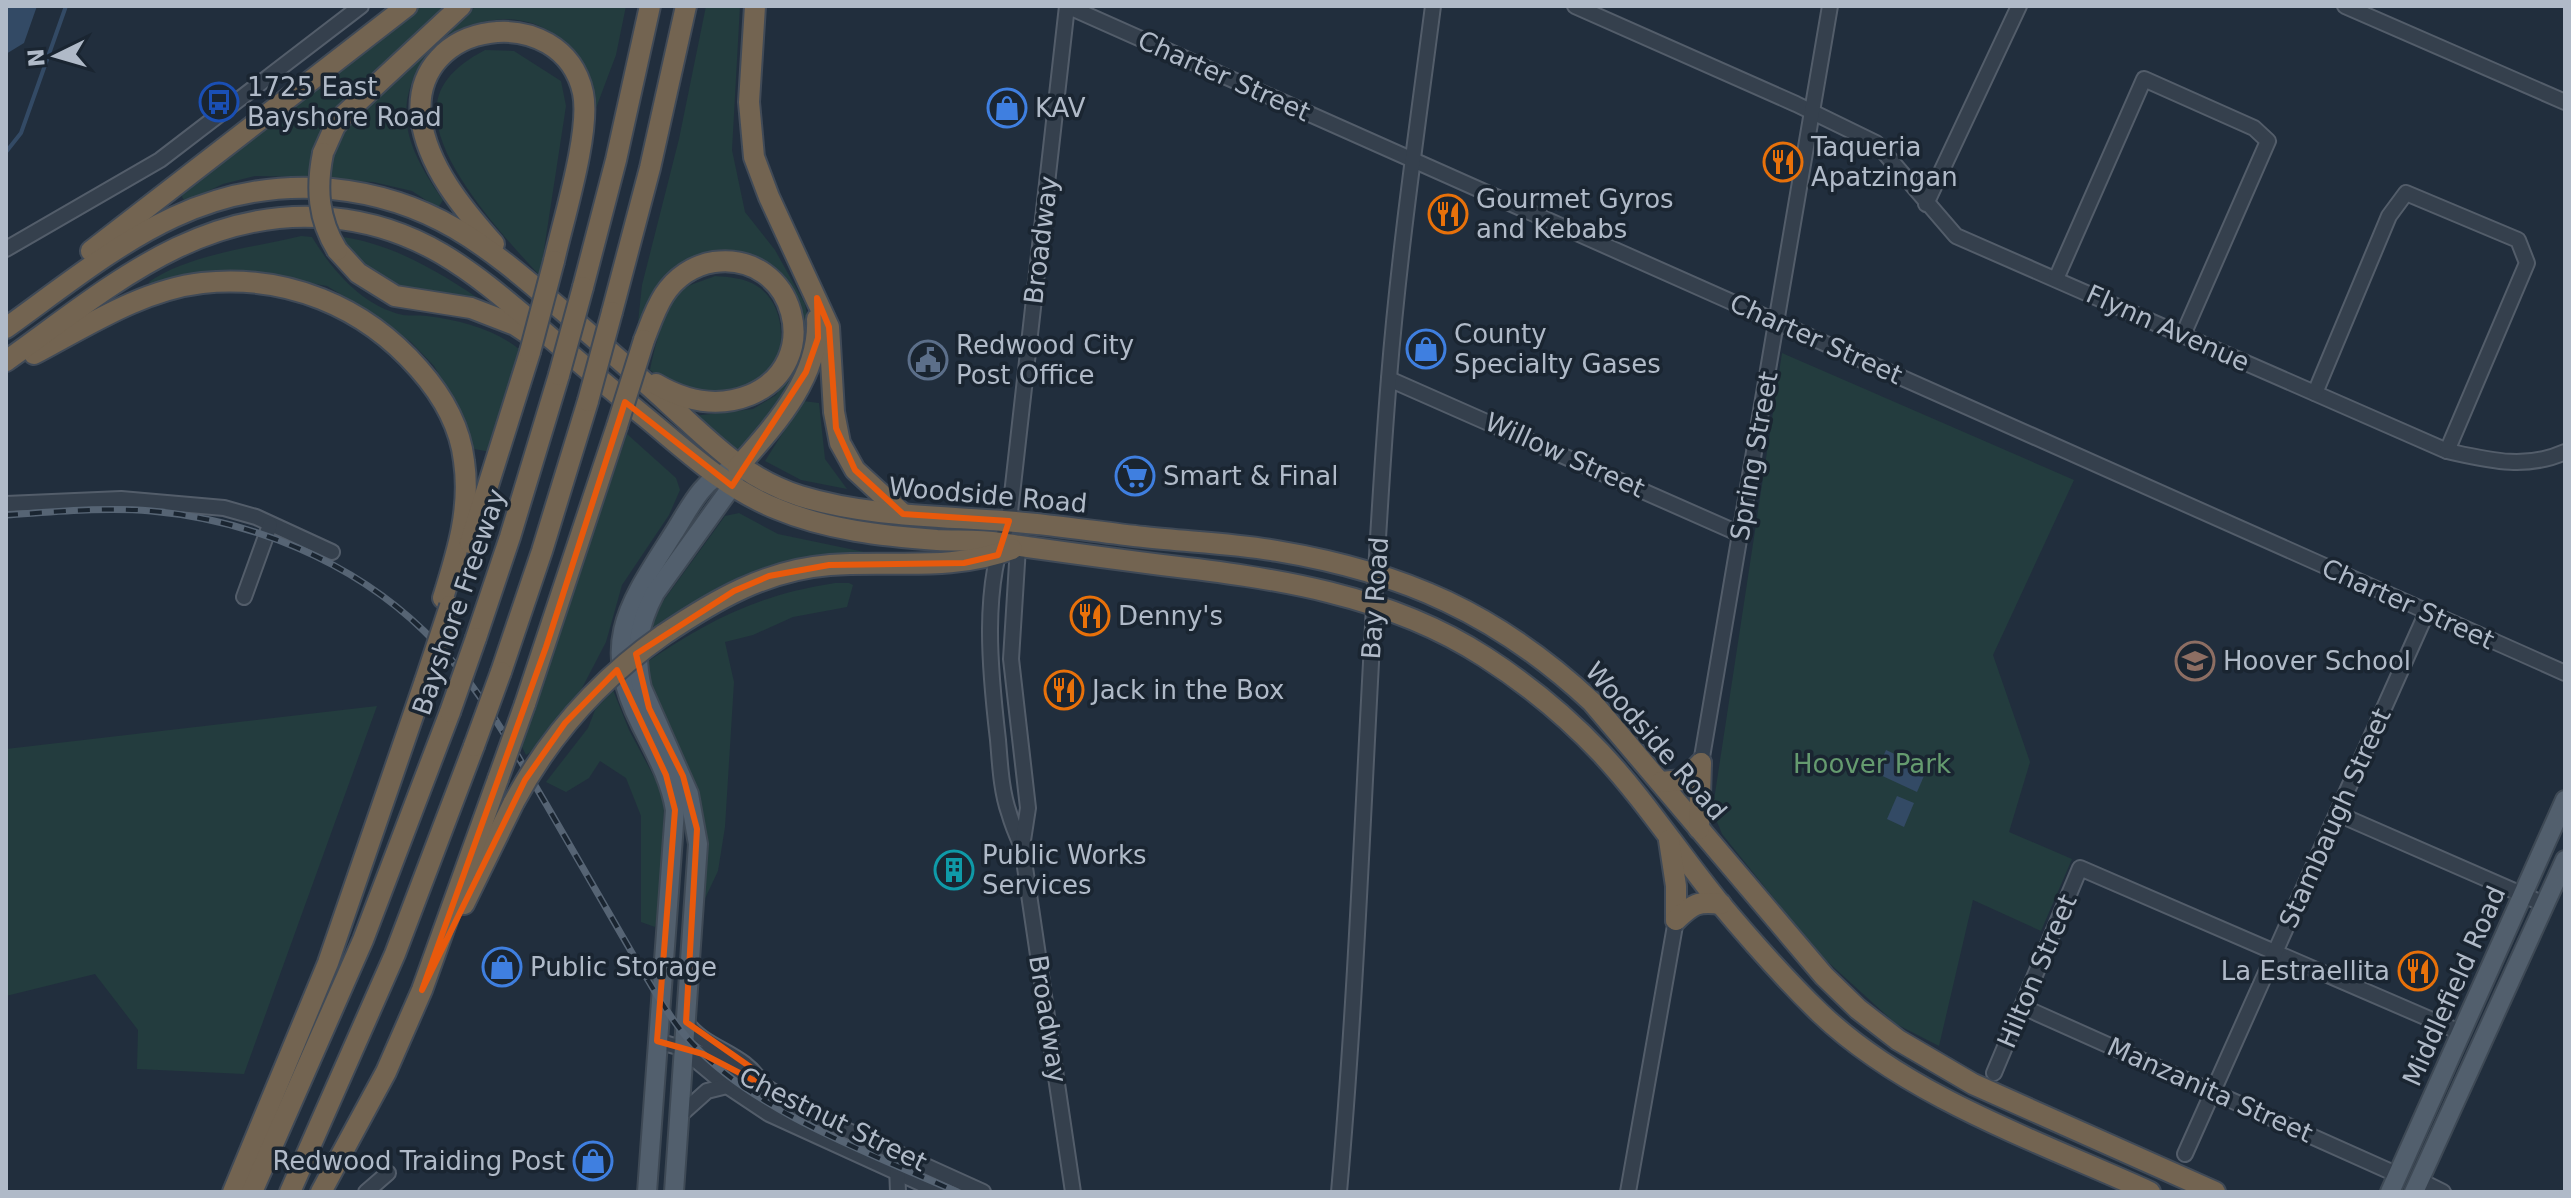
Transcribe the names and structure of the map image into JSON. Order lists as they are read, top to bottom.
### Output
{
  "streets": {
    "highway": ["Woodside Road", "Bayshore Freeway"],
    "main road": ["Middlefield Road"],
    "street": [
      "Charter Street",
      "Broadway",
      "Flynn Avenue",
      "Willow Street",
      "Spring Street",
      "Bay Road",
      "Stambaugh Street",
      "Hilton Street",
      "Manzanita Street",
      "Chestnut Street"
    ]
  },
  "crossings": [
    ["Charter Street", "Broadway"],
    ["Charter Street", "Spring Street"],
    ["Charter Street", "Bay Road"],
    ["Charter Street", "Stambaugh Street"],
    ["Broadway", "Woodside Road"],
    ["Flynn Avenue", "Spring Street"],
    ["Willow Street", "Spring Street"],
    ["Willow Street", "Bay Road"],
    ["Woodside Road", "Bay Road"],
    ["Stambaugh Street", "Hilton Street"],
    ["Stambaugh Street", "Manzanita Street"],
    ["Hilton Street", "Manzanita Street"],
    ["Middlefield Road", "Manzanita Street"]
  ],
  "parks": ["Hoover Park"],
  "places": {
    "bus stop": ["1725 East Bayshore Road"],
    "shop": [
      "KAV",
      "County Specialty Gases",
      "Public Storage",
      "Redwood Traiding Post"
    ],
    "restaurant": [
      "Taqueria Apatzingan",
      "Gourmet Gyros and Kebabs",
      "Denny's",
      "Jack in the Box",
      "La Estraellita"
    ],
    "public building": ["Redwood City Post Office"],
    "supermarket": ["Smart & Final"],
    "school or university": ["Hoover School"],
    "building": ["Public Works Services"]
  },
  "north": "left"
}
